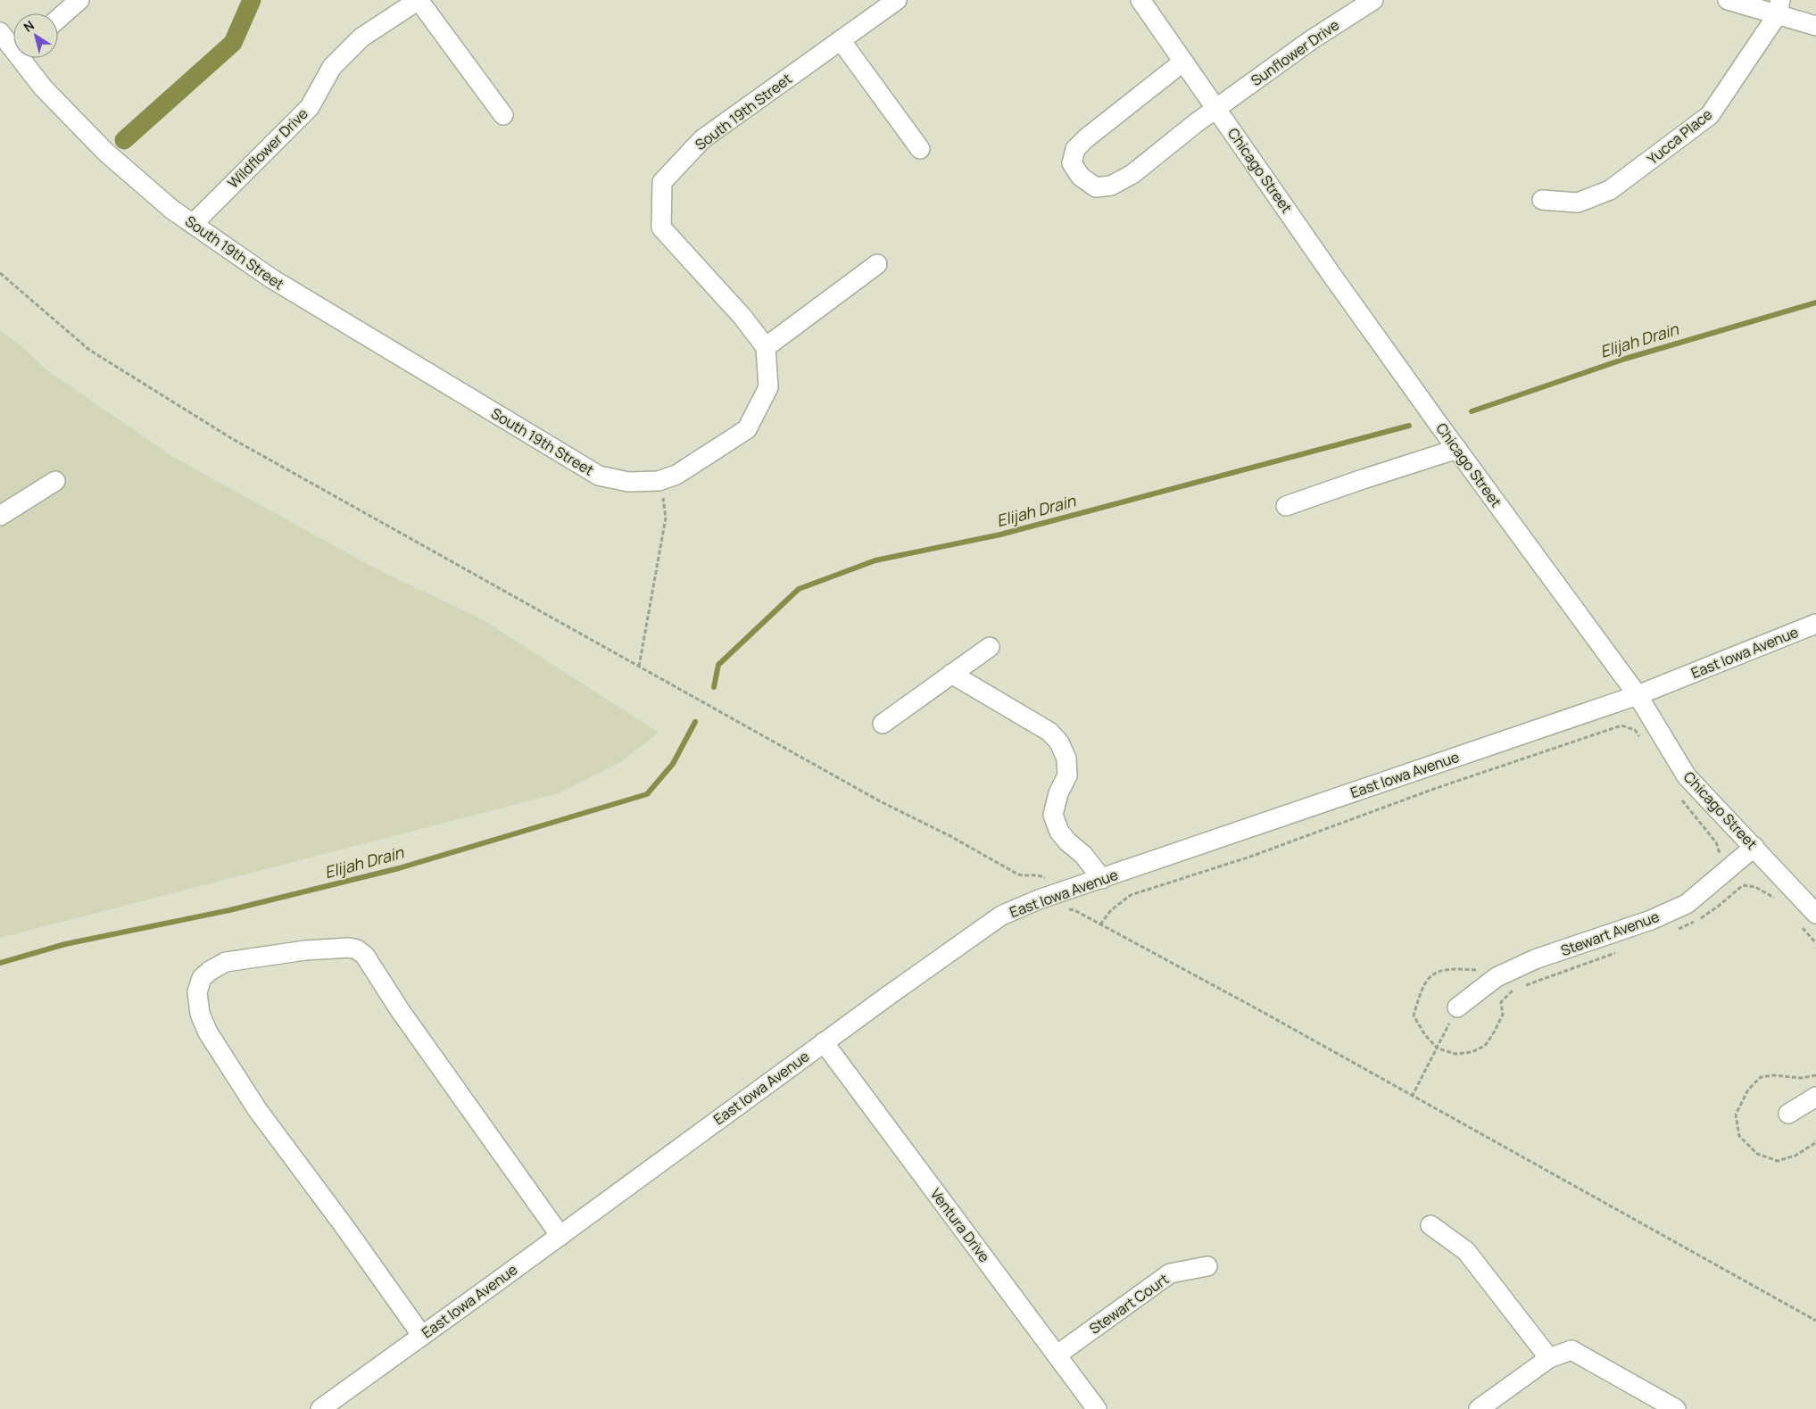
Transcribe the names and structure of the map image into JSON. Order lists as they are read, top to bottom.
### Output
{
  "streets": {
    "street": [
      "Sunflower Drive",
      "South 19th Street",
      "Yucca Place",
      "Wildflower Drive",
      "Chicago Street",
      "East Iowa Avenue",
      "Stewart Avenue",
      "Ventura Drive",
      "Stewart Court"
    ]
  },
  "crossings": [
    ["Sunflower Drive", "Chicago Street"],
    ["South 19th Street", "Wildflower Drive"],
    ["Chicago Street", "East Iowa Avenue"],
    ["Chicago Street", "Stewart Avenue"],
    ["East Iowa Avenue", "Ventura Drive"],
    ["Ventura Drive", "Stewart Court"]
  ],
  "water": ["Elijah Drain"],
  "north": "top left"
}
